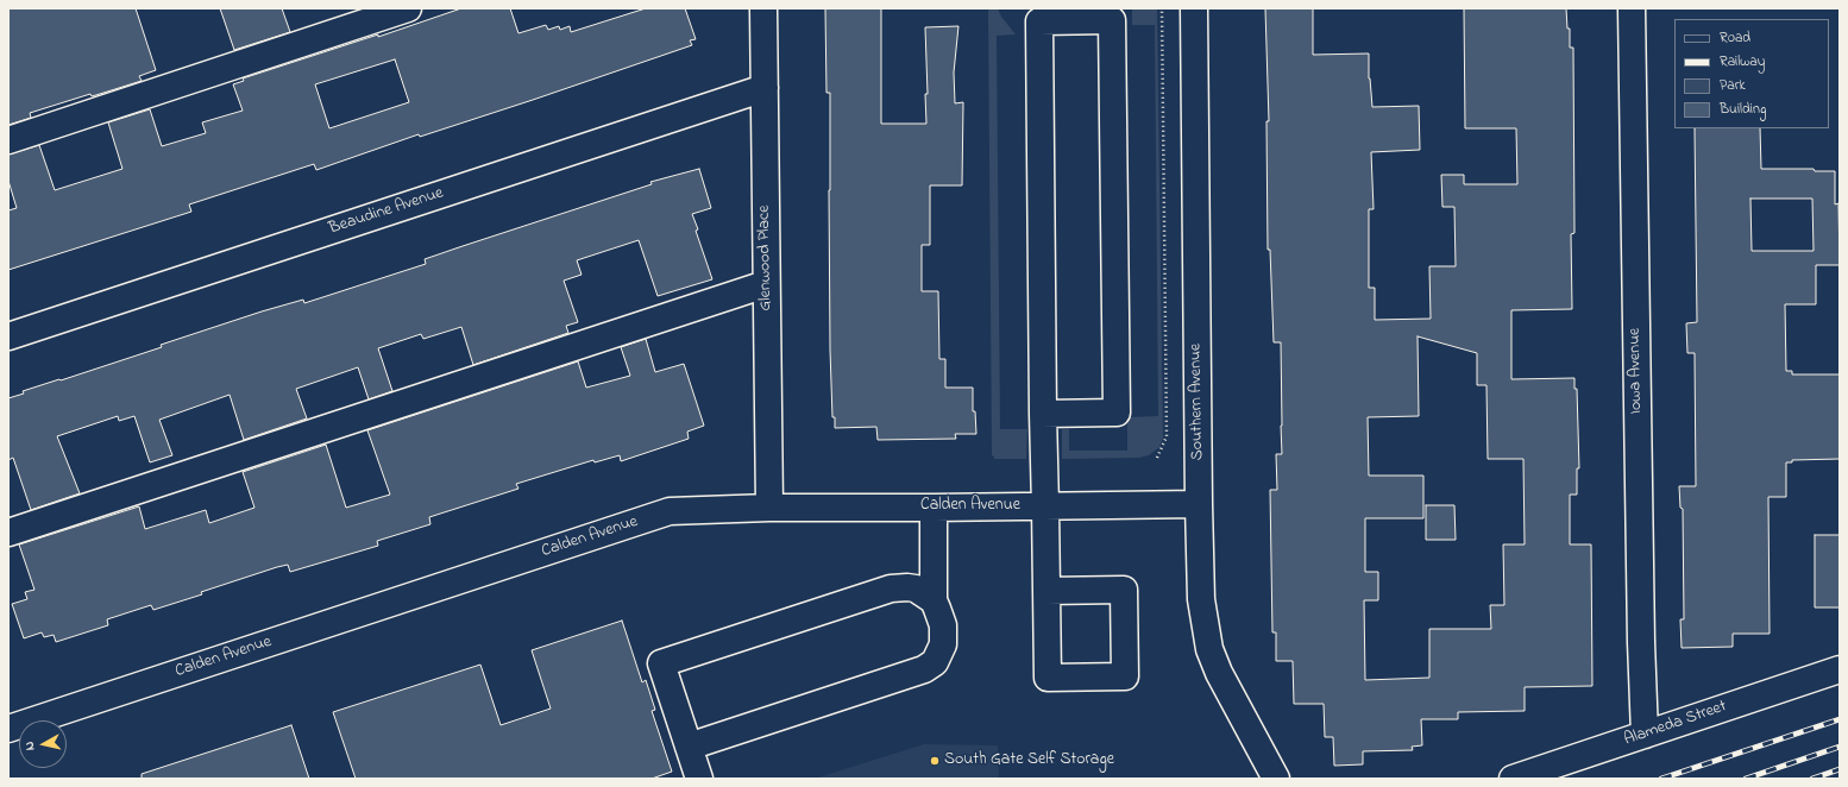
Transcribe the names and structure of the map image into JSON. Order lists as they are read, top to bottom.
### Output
{
  "streets": {
    "street": [
      "Beaudine Avenue",
      "Glenwood Place",
      "Iowa Avenue",
      "Southern Avenue",
      "Calden Avenue",
      "Alameda Street"
    ]
  },
  "crossings": [
    ["Beaudine Avenue", "Glenwood Place"],
    ["Glenwood Place", "Calden Avenue"],
    ["Iowa Avenue", "Alameda Street"],
    ["Southern Avenue", "Calden Avenue"]
  ],
  "places": ["South Gate Self Storage"],
  "legend": [
    "Road",
    "Railway",
    "Park",
    "Building"
  ],
  "north": "left"
}
